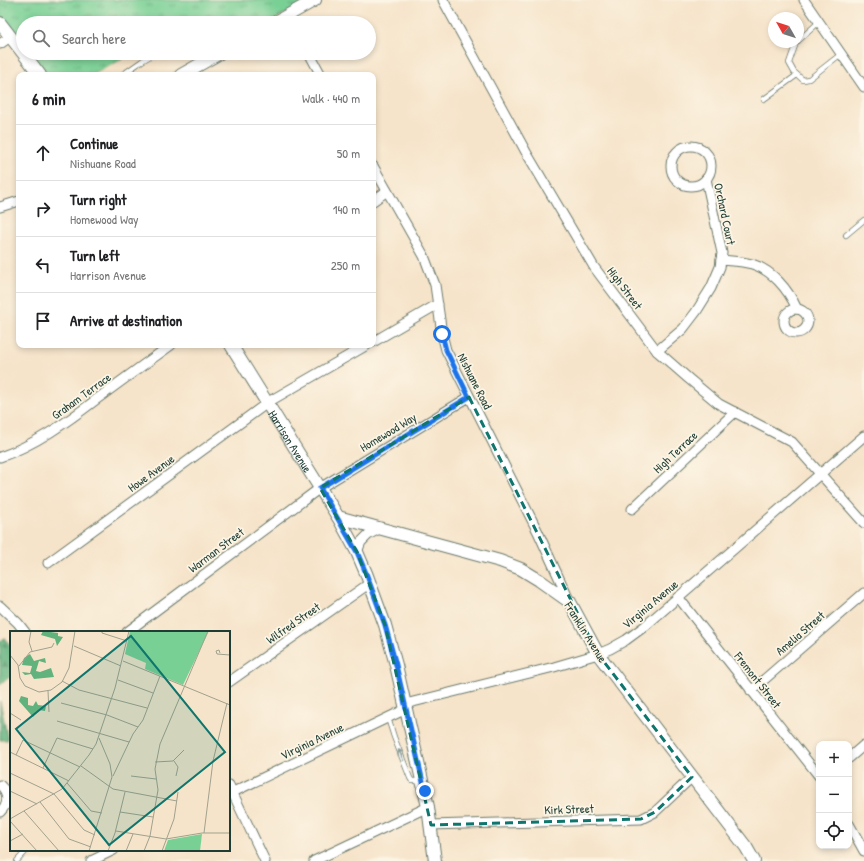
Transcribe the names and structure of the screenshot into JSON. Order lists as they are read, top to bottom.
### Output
{
  "streets": {
    "street": [
      "Orchard Court",
      "High Street",
      "Nishuane Road",
      "Graham Terrace",
      "Homewood Way",
      "Harrison Avenue",
      "High Terrace",
      "Howe Avenue",
      "Warman Street",
      "Virginia Avenue",
      "Wilfred Street",
      "Franklin Avenue",
      "Amelia Street",
      "Fremont Street",
      "Kirk Street"
    ]
  },
  "crossings": [
    ["Orchard Court", "High Street"],
    ["High Street", "High Terrace"],
    ["High Street", "Virginia Avenue"],
    ["Nishuane Road", "Homewood Way"],
    ["Nishuane Road", "Franklin Avenue"],
    ["Homewood Way", "Harrison Avenue"],
    ["Homewood Way", "Warman Street"],
    ["Harrison Avenue", "Howe Avenue"],
    ["Harrison Avenue", "Warman Street"],
    ["Harrison Avenue", "Virginia Avenue"],
    ["Harrison Avenue", "Wilfred Street"],
    ["Harrison Avenue", "Franklin Avenue"],
    ["Harrison Avenue", "Kirk Street"],
    ["Virginia Avenue", "Franklin Avenue"],
    ["Virginia Avenue", "Fremont Street"],
    ["Franklin Avenue", "Kirk Street"],
    ["Amelia Street", "Fremont Street"]
  ],
  "north": "top left",
  "page": {
    "search": "Search here",
    "heading": ["6 min", "Walk · 440 m"],
    "list": [
      ["Continue", "Nishuane Road", "50 m"],
      ["Turn right", "Homewood Way", "140 m"],
      ["Turn left", "Harrison Avenue", "250 m"],
      "Arrive at destination"
    ],
    "map_buttons": ["+", "−"]
  }
}
